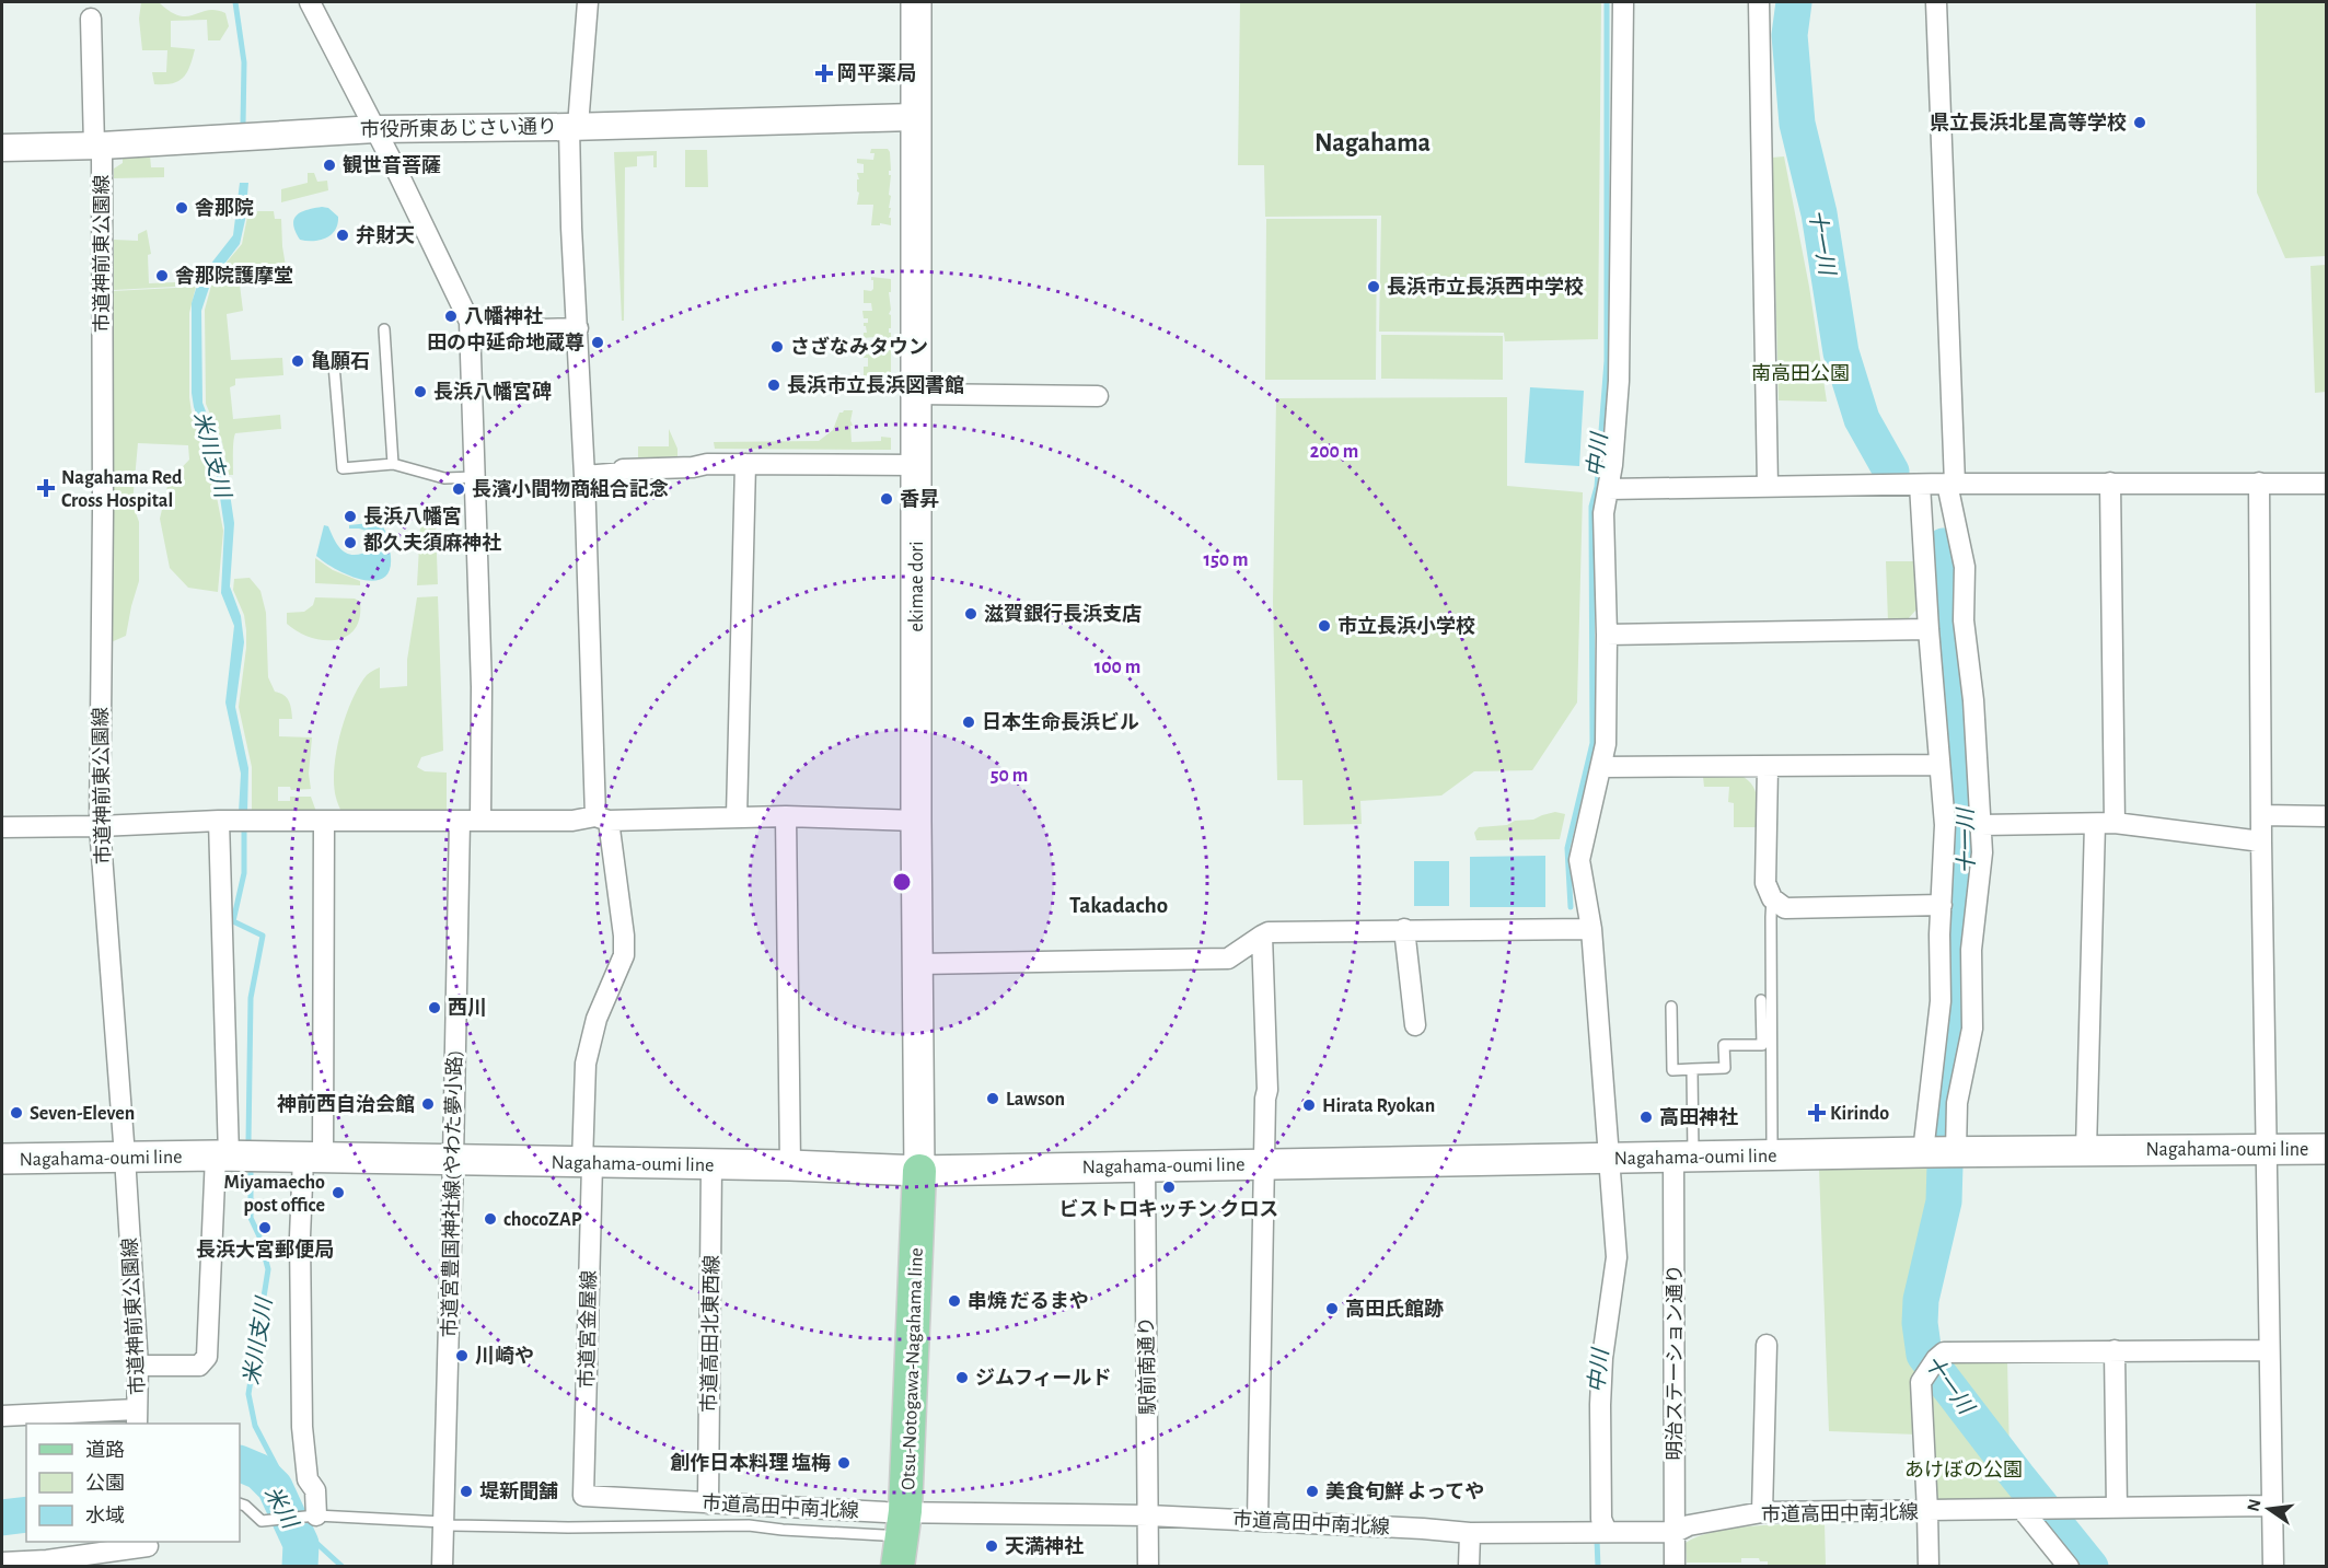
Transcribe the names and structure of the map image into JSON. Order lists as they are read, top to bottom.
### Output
{
  "streets": {
    "main road": ["ekimae dori", "Nagahama-oumi line", "Otsu-Notogawa-Nagahama line"],
    "street": [
      "市役所東あじさい通り",
      "市道神前東公園線",
      "市道宮豊国神社線(やわた夢小路)",
      "市道宮金屋線",
      "市道高田北東西線",
      "明治ステーション通り",
      "駅前南通り",
      "市道高田中南北線"
    ]
  },
  "crossings": [
    ["市役所東あじさい通り", "市道神前東公園線"],
    ["市役所東あじさい通り", "ekimae dori"],
    ["市役所東あじさい通り", "市道宮金屋線"],
    ["市道神前東公園線", "Nagahama-oumi line"],
    ["ekimae dori", "Nagahama-oumi line"],
    ["ekimae dori", "Otsu-Notogawa-Nagahama line"],
    ["Nagahama-oumi line", "市道宮豊国神社線(やわた夢小路)"],
    ["Nagahama-oumi line", "市道宮金屋線"],
    ["Nagahama-oumi line", "市道高田北東西線"],
    ["Nagahama-oumi line", "明治ステーション通り"],
    ["Nagahama-oumi line", "駅前南通り"],
    ["Nagahama-oumi line", "Otsu-Notogawa-Nagahama line"],
    ["市道宮金屋線", "市道高田中南北線"],
    ["市道高田北東西線", "市道高田中南北線"],
    ["明治ステーション通り", "市道高田中南北線"],
    ["駅前南通り", "市道高田中南北線"],
    ["Otsu-Notogawa-Nagahama line", "市道高田中南北線"]
  ],
  "districts": ["Nagahama", "Takadacho"],
  "water": [
    "十一川",
    "米川支川",
    "中川",
    "米川"
  ],
  "parks": ["南高田公園", "あけぼの公園"],
  "places": {
    "health": ["岡平薬局", "Nagahama Red Cross Hospital", "Kirindo"],
    "other": [
      "県立長浜北星高等学校",
      "観世音菩薩",
      "舎那院",
      "弁財天",
      "舎那院護摩堂",
      "長浜市立長浜西中学校",
      "八幡神社",
      "田の中延命地蔵尊",
      "さざなみタウン",
      "亀願石",
      "長浜市立長浜図書館",
      "長浜八幡宮碑",
      "長濱小間物商組合記念",
      "香昇",
      "長浜八幡宮",
      "都久夫須麻神社",
      "滋賀銀行長浜支店",
      "市立長浜小学校",
      "日本生命長浜ビル",
      "西川",
      "Lawson",
      "神前西自治会館",
      "Hirata Ryokan",
      "Seven-Eleven",
      "高田神社",
      "ビストロキッチン クロス",
      "Miyamaecho post office",
      "chocoZAP",
      "長浜大宮郵便局",
      "串焼 だるまや",
      "高田氏館跡",
      "川崎や",
      "ジムフィールド",
      "創作日本料理 塩梅",
      "堤新聞舗",
      "美食旬鮮 よってや",
      "天満神社"
    ]
  },
  "legend": ["道路", "公園", "水域"],
  "north": "left",
  "rings": [
    "200 m",
    "150 m",
    "100 m",
    "50 m"
  ]
}
